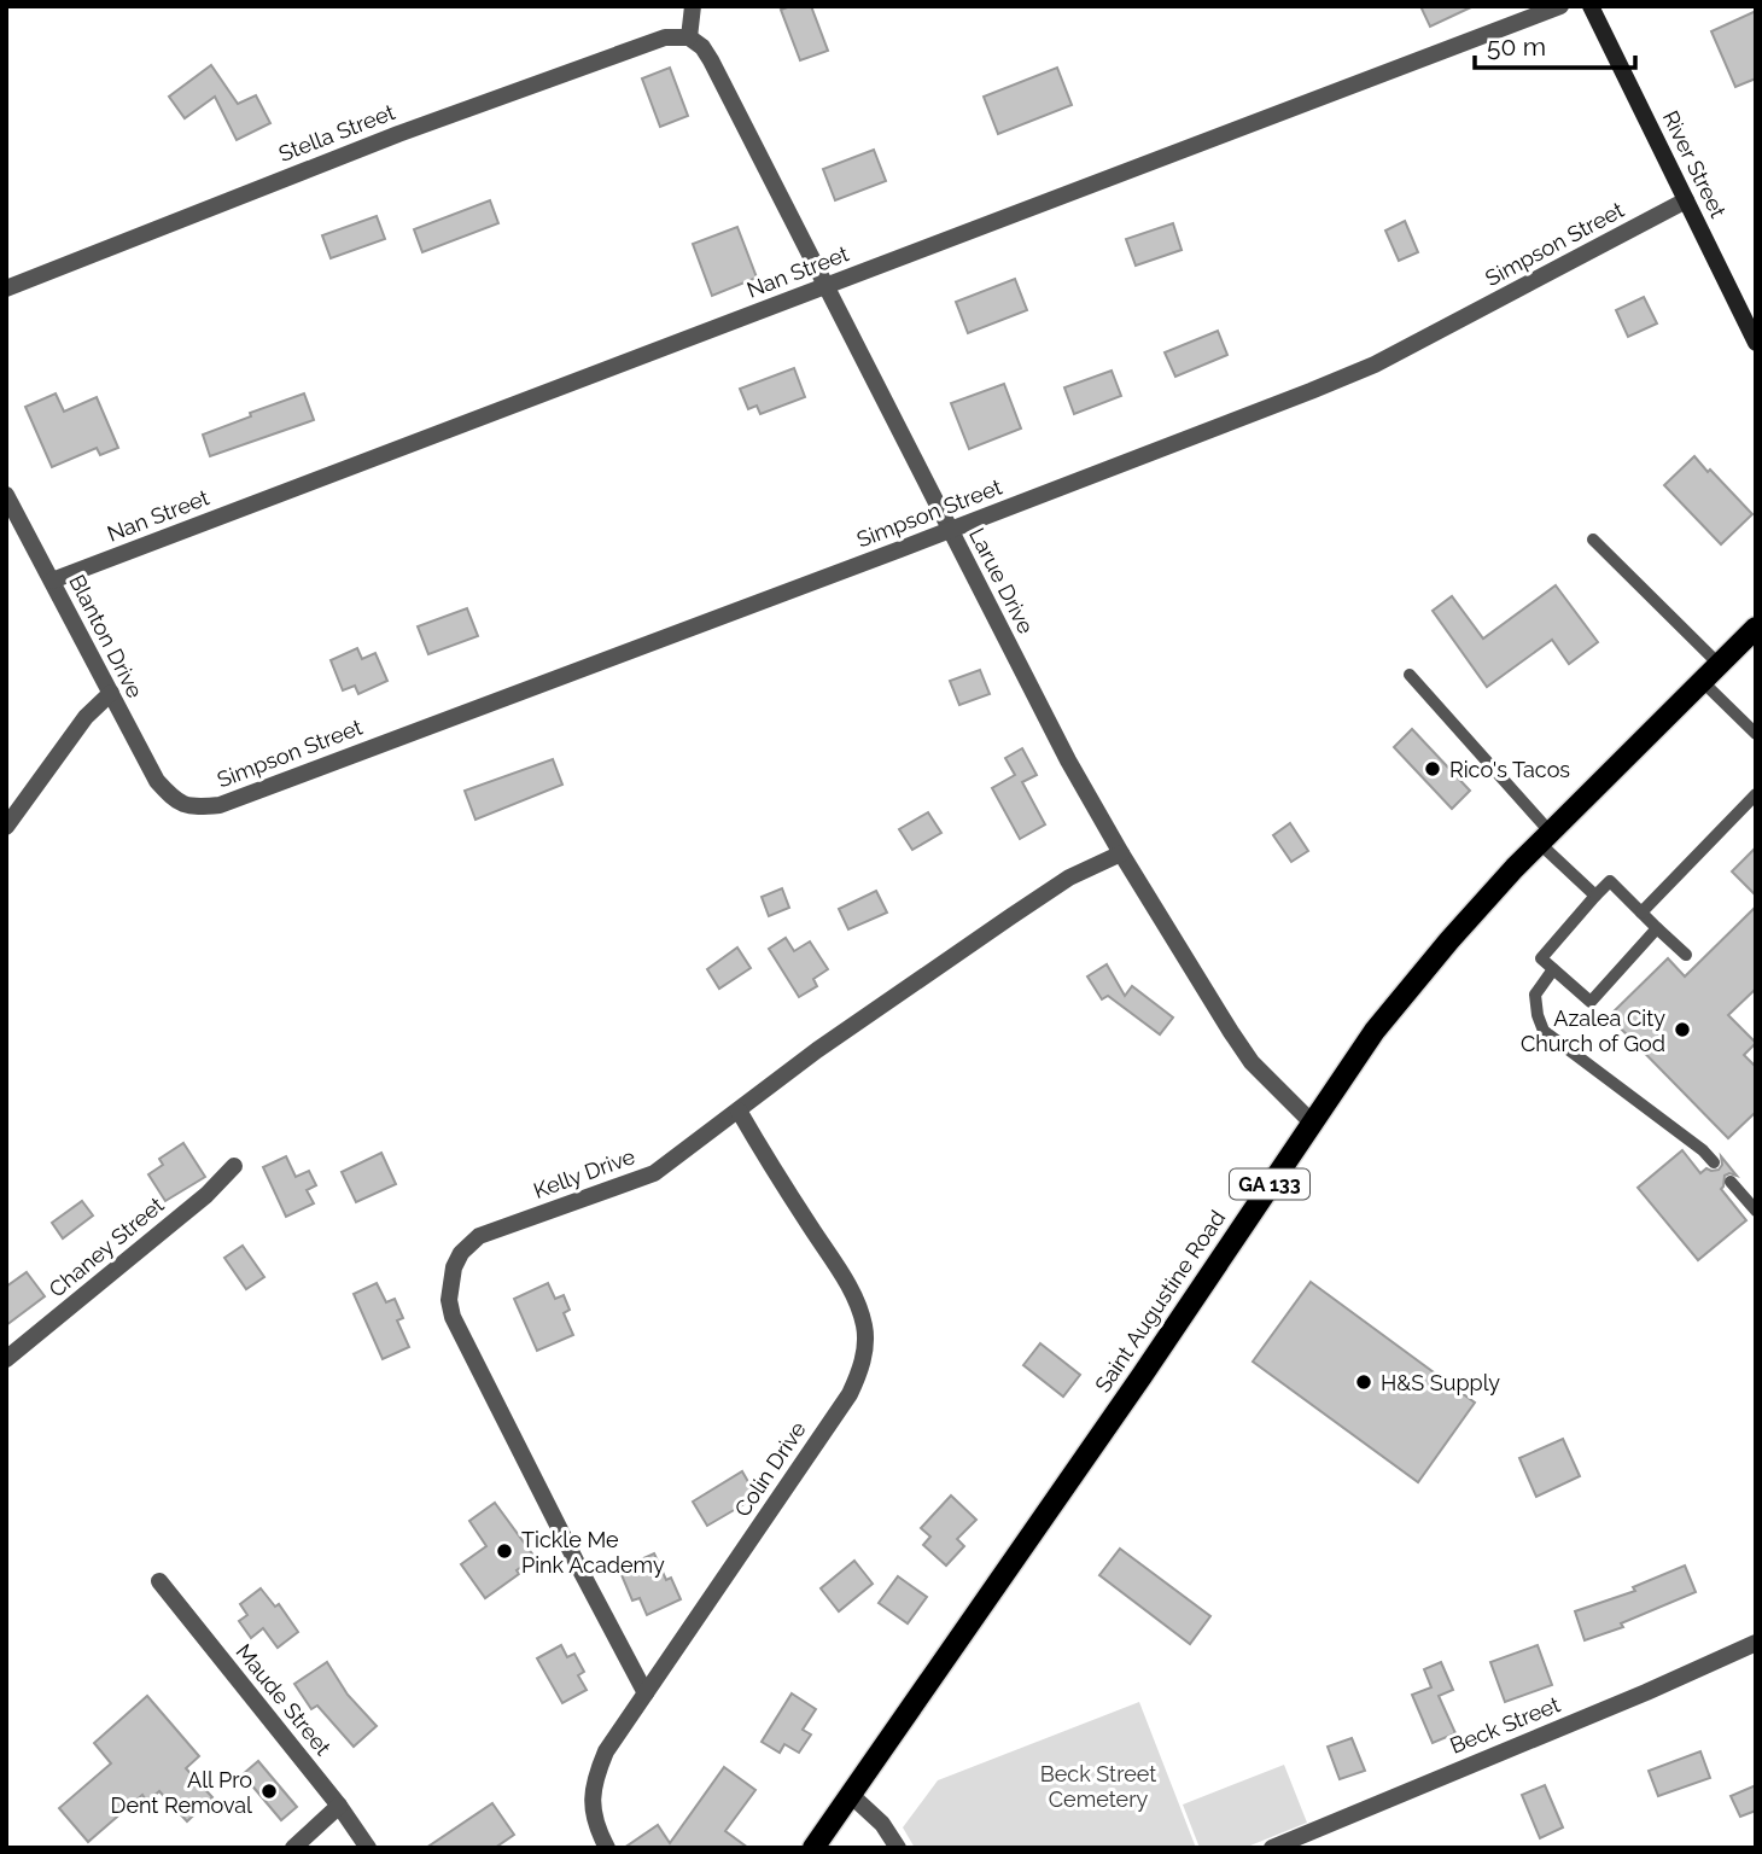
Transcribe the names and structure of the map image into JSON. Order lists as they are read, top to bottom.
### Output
{
  "streets": {
    "main road": ["GA 133", "Saint Augustine Road"],
    "street": [
      "Stella Street",
      "River Street",
      "Simpson Street",
      "Nan Street",
      "Larue Drive",
      "Blanton Drive",
      "Kelly Drive",
      "Chaney Street",
      "Colin Drive",
      "Maude Street",
      "Beck Street"
    ]
  },
  "crossings": [
    ["Stella Street", "Larue Drive"],
    ["River Street", "Simpson Street"],
    ["Simpson Street", "Larue Drive"],
    ["Simpson Street", "Blanton Drive"],
    ["Nan Street", "Larue Drive"],
    ["Nan Street", "Blanton Drive"],
    ["Larue Drive", "Kelly Drive"],
    ["Larue Drive", "Saint Augustine Road"],
    ["Kelly Drive", "Colin Drive"]
  ],
  "parks": ["Beck Street Cemetery"],
  "places": [
    "Rico's Tacos",
    "Azalea City Church of God",
    "H&S Supply",
    "Tickle Me Pink Academy",
    "All Pro Dent Removal"
  ],
  "scale_bar": "50 m"
}
